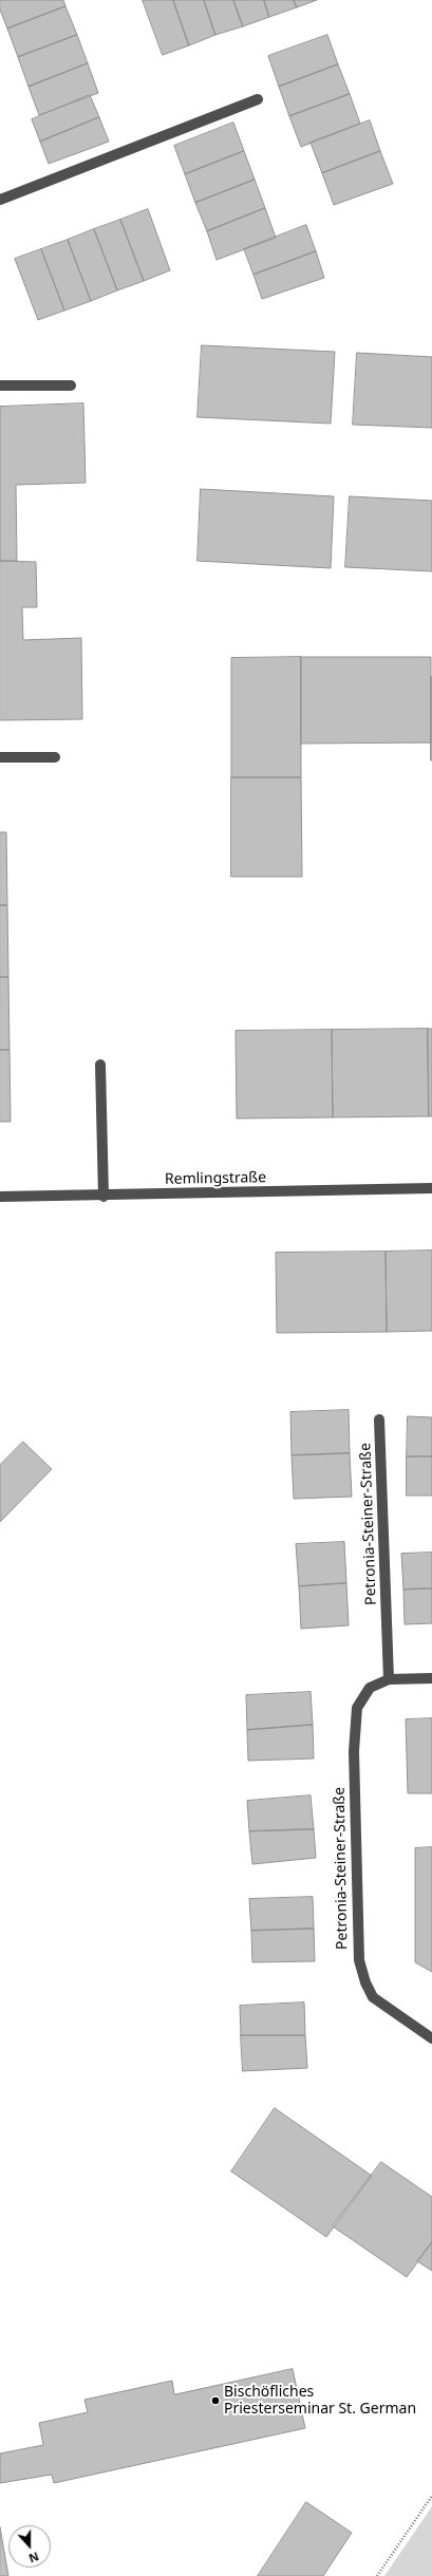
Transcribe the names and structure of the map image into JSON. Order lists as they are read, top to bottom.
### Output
{
  "streets": {
    "street": ["Remlingstraße", "Petronia-Steiner-Straße"]
  },
  "places": ["Bischöfliches Priesterseminar St. German"],
  "north": "bottom"
}
